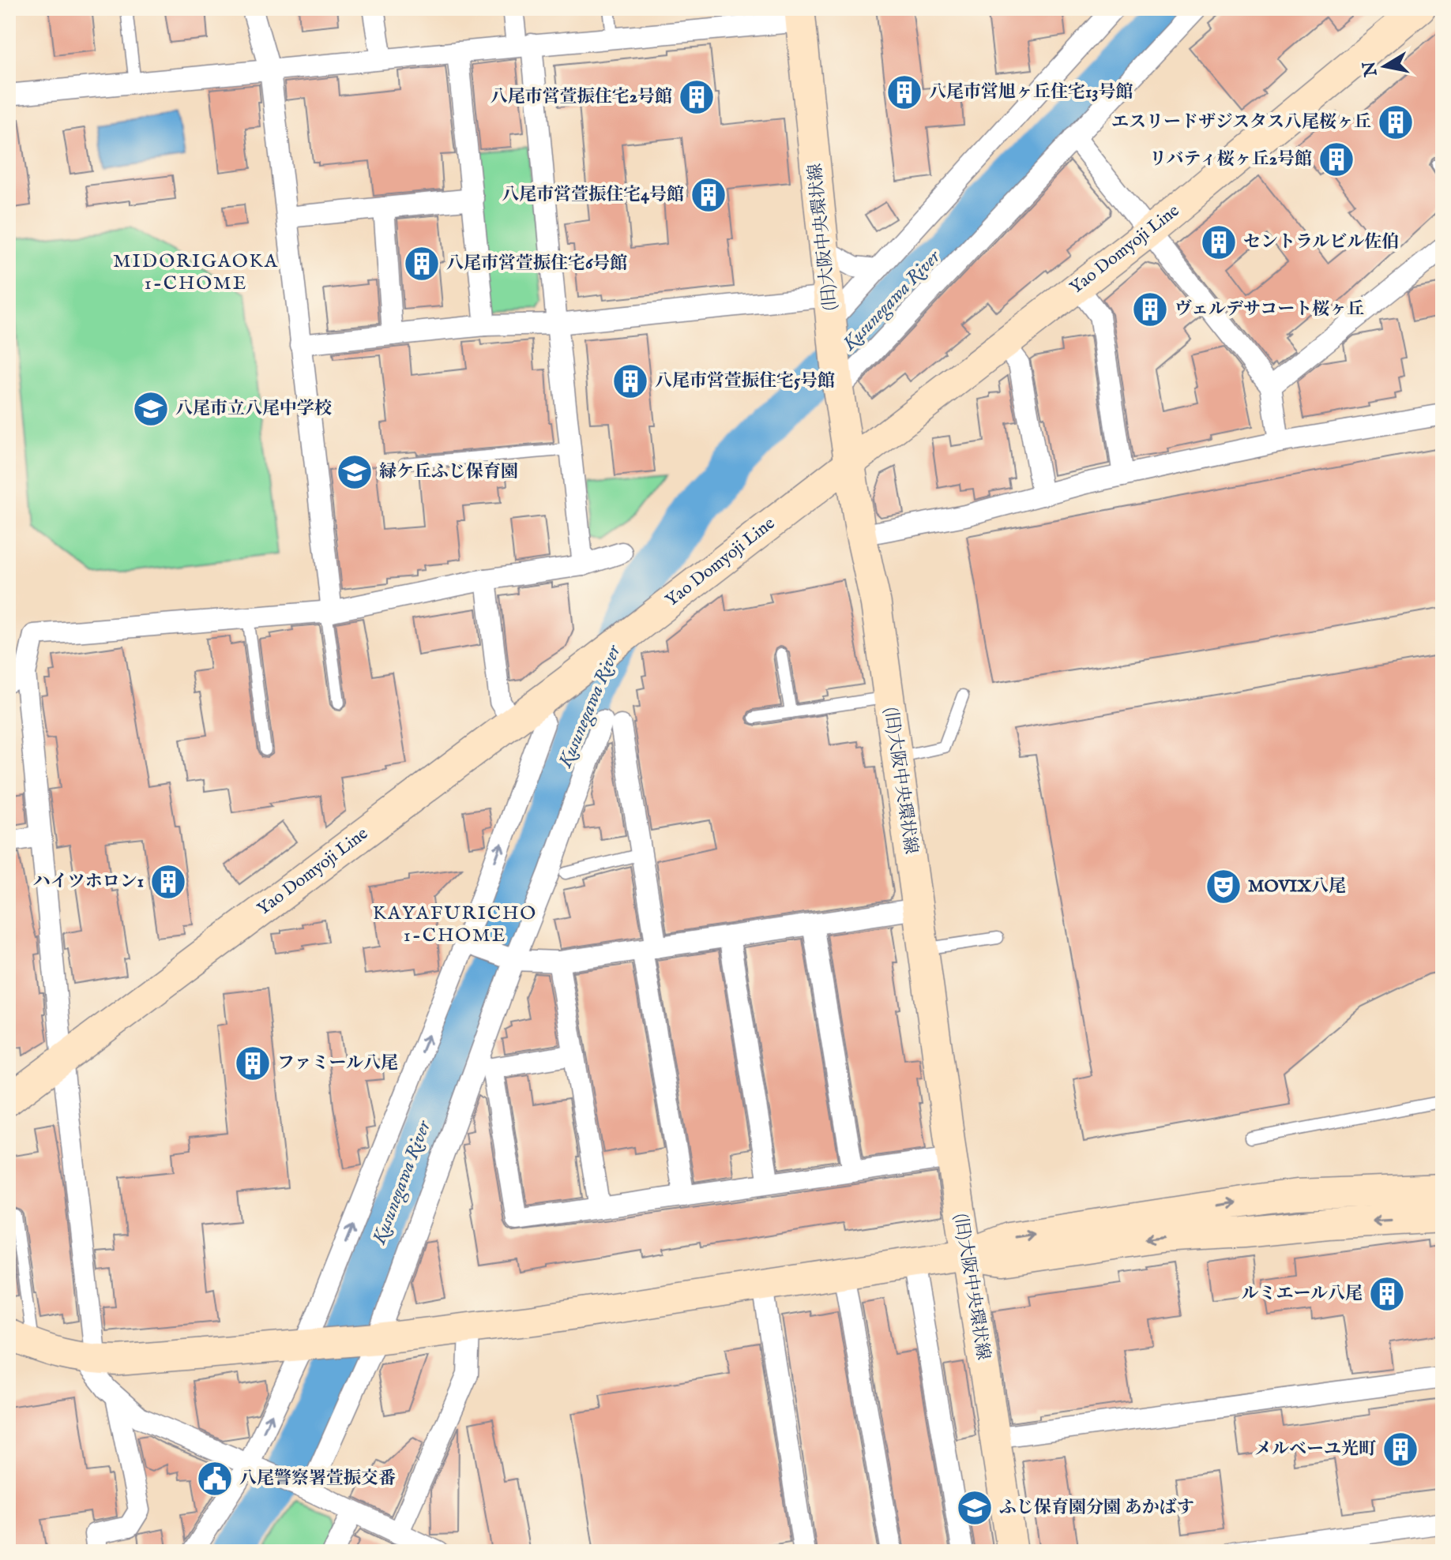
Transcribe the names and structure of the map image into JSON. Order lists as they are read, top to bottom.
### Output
{
  "streets": {
    "street": ["(旧)大阪中央環状線", "Yao Domyoji Line"]
  },
  "crossings": [
    ["(旧)大阪中央環状線", "Yao Domyoji Line"]
  ],
  "districts": ["MIDORIGAOKA 1-CHOME", "KAYAFURICHO 1-CHOME"],
  "water": ["Kusunegawa River"],
  "places": {
    "building": [
      "八尾市営旭ヶ丘住宅13号館",
      "八尾市営萱振住宅2号館",
      "エスリードザジスタス八尾桜ヶ丘",
      "リバティ桜ヶ丘2号館",
      "八尾市営萱振住宅4号館",
      "セントラルビル佐伯",
      "八尾市営萱振住宅6号館",
      "ヴェルデサコート桜ヶ丘",
      "八尾市営萱振住宅5号館",
      "ハイツホロン1",
      "ファミール八尾",
      "ルミエール八尾",
      "メルベーユ光町"
    ],
    "school or university": ["八尾市立八尾中学校", "緑ケ丘ふじ保育園", "ふじ保育園分園 あかばす"],
    "theatre": ["MOVIX八尾"],
    "public building": ["八尾警察署萱振交番"]
  },
  "north": "left"
}
